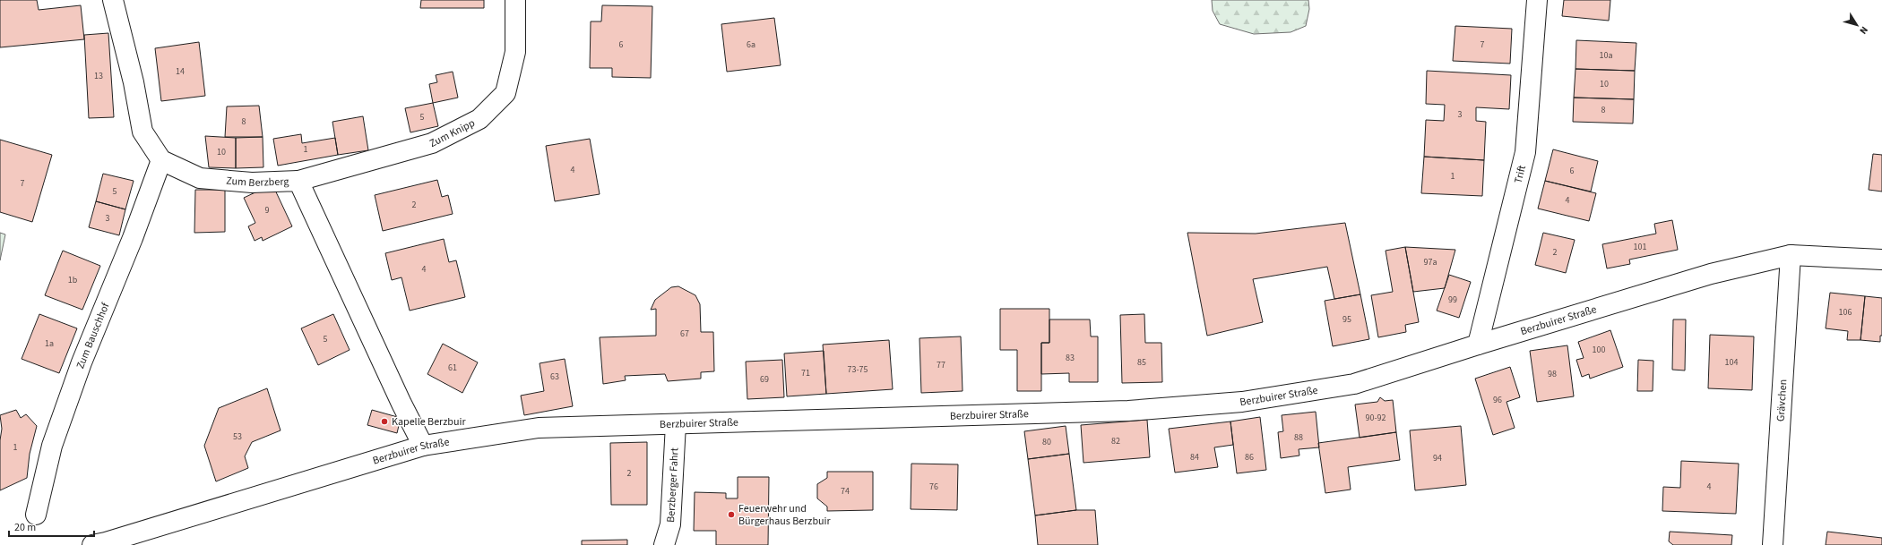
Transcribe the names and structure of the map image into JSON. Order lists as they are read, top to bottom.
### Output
{
  "streets": {
    "street": [
      "Zum Knipp",
      "Trift",
      "Zum Berzberg",
      "Berzbuirer Straße",
      "Zum Bauschhof",
      "Grävchen",
      "Berzberger Fahrt"
    ]
  },
  "crossings": [
    ["Zum Knipp", "Zum Berzberg"],
    ["Trift", "Berzbuirer Straße"],
    ["Zum Berzberg", "Berzbuirer Straße"],
    ["Zum Berzberg", "Zum Bauschhof"],
    ["Berzbuirer Straße", "Grävchen"],
    ["Berzbuirer Straße", "Berzberger Fahrt"]
  ],
  "places": ["Kapelle Berzbuir", "Feuerwehr und Bürgerhaus Berzbuir"],
  "house_numbers": [
    "6",
    "6a",
    "7",
    "10a",
    "14",
    "13",
    "10",
    "8",
    "3",
    "5",
    "8",
    "1",
    "10",
    "4",
    "6",
    "1",
    "7",
    "5",
    "4",
    "2",
    "9",
    "3",
    "101",
    "2",
    "97a",
    "4",
    "1b",
    "99",
    "106",
    "95",
    "67",
    "5",
    "1a",
    "100",
    "83",
    "85",
    "104",
    "77",
    "61",
    "73-75",
    "71",
    "98",
    "63",
    "69",
    "96",
    "90-92",
    "53",
    "88",
    "82",
    "80",
    "1",
    "84",
    "86",
    "94",
    "2",
    "76",
    "4",
    "74"
  ],
  "scale_bar": "20 m",
  "north": "bottom right"
}
